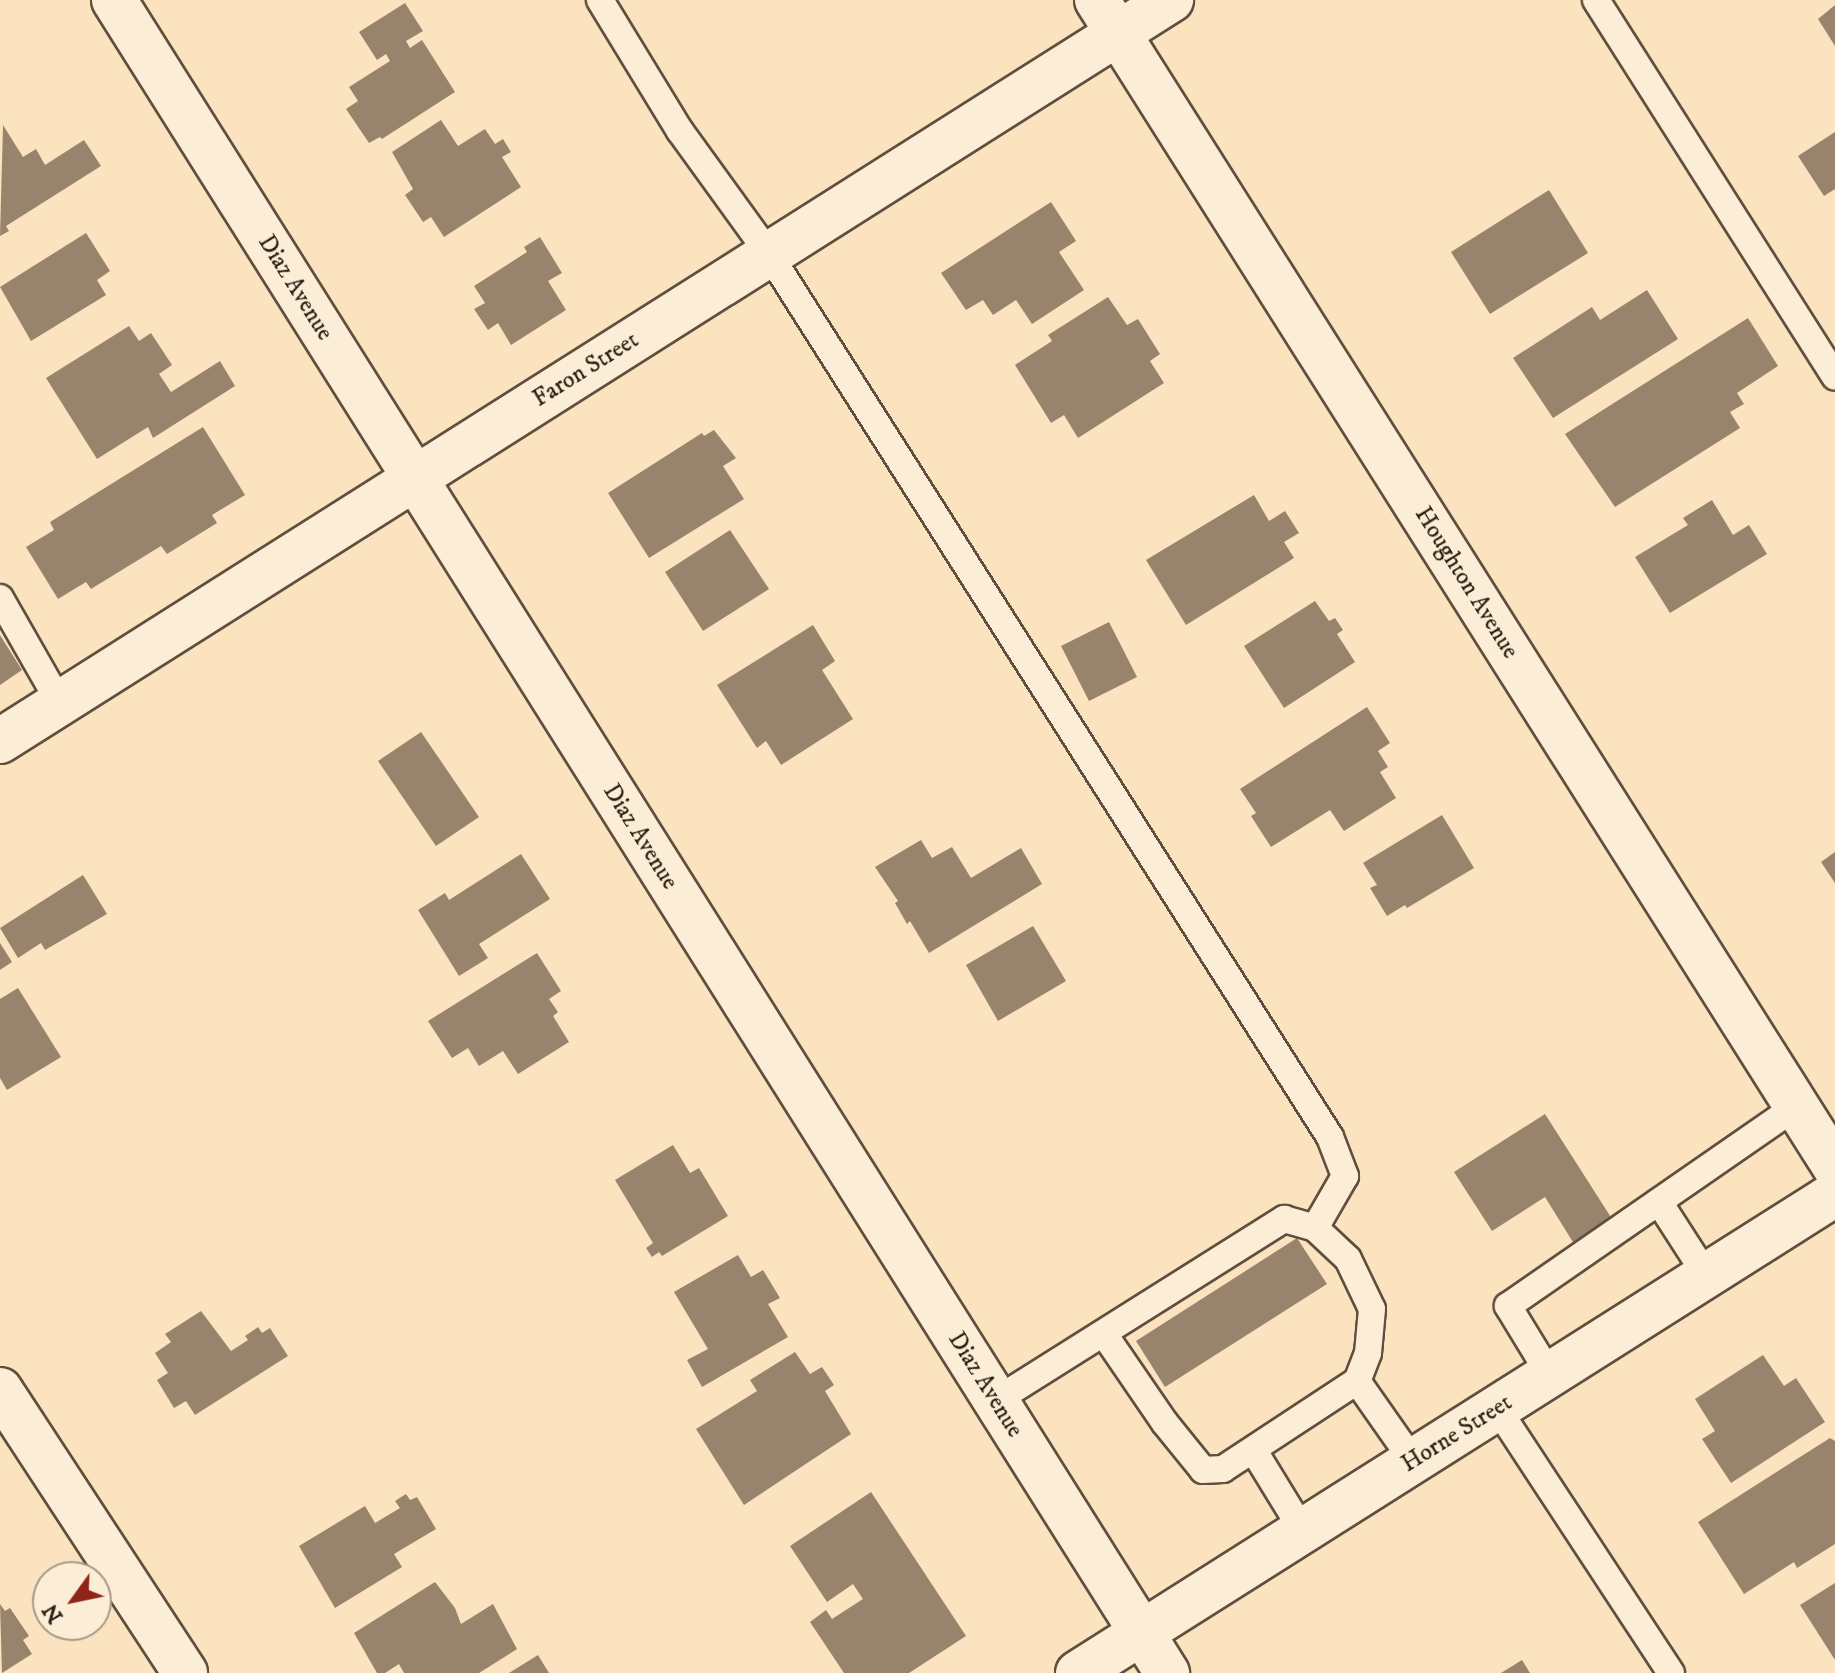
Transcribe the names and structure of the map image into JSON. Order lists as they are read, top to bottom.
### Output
{
  "streets": {
    "street": [
      "Diaz Avenue",
      "Faron Street",
      "Houghton Avenue",
      "Horne Street"
    ]
  },
  "crossings": [
    ["Diaz Avenue", "Faron Street"],
    ["Diaz Avenue", "Horne Street"],
    ["Faron Street", "Houghton Avenue"]
  ],
  "north": "bottom left"
}
